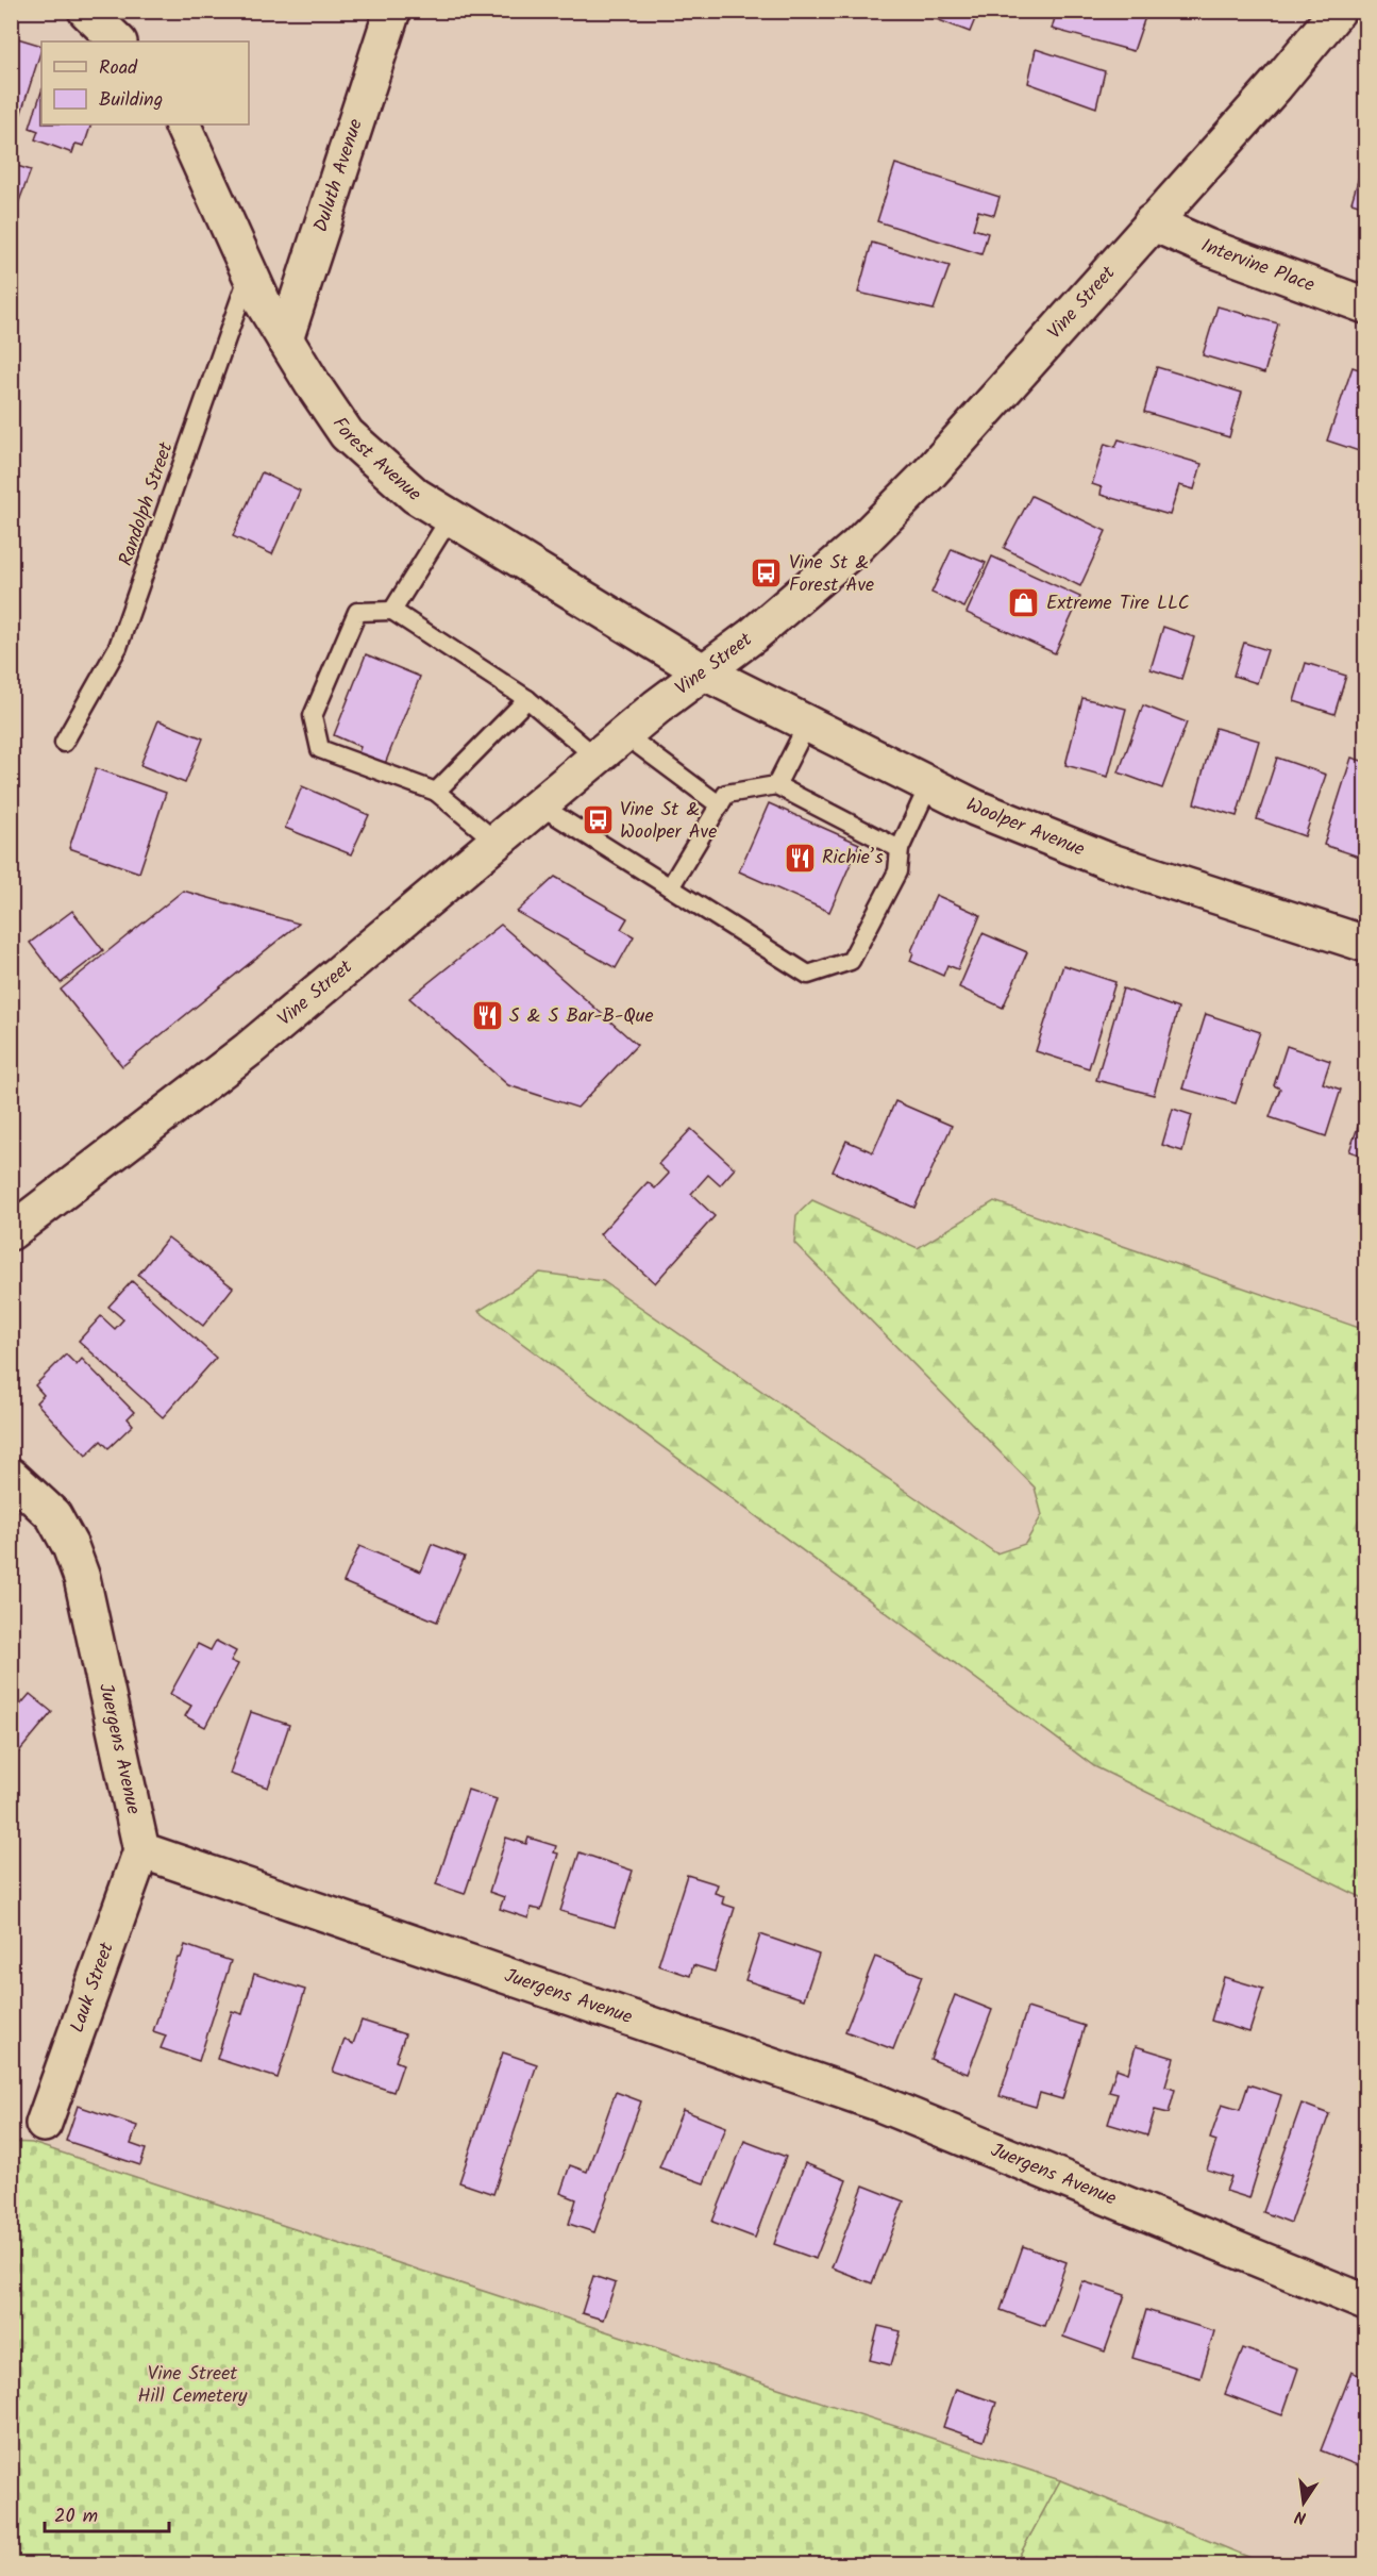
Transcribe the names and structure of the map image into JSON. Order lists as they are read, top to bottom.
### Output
{
  "streets": {
    "street": [
      "Duluth Avenue",
      "Intervine Place",
      "Vine Street",
      "Forest Avenue",
      "Woolper Avenue",
      "Juergens Avenue",
      "Lauk Street"
    ],
    "lane": ["Randolph Street"]
  },
  "crossings": [
    ["Duluth Avenue", "Forest Avenue"],
    ["Intervine Place", "Vine Street"],
    ["Vine Street", "Forest Avenue"],
    ["Vine Street", "Woolper Avenue"],
    ["Forest Avenue", "Randolph Street"],
    ["Forest Avenue", "Woolper Avenue"],
    ["Juergens Avenue", "Lauk Street"]
  ],
  "parks": ["Vine Street Hill Cemetery"],
  "places": {
    "bus stop": ["Vine St & Forest Ave", "Vine St & Woolper Ave"],
    "shop": ["Extreme Tire LLC"],
    "restaurant": ["Richie’s", "S & S Bar-B-Que"]
  },
  "legend": ["Road", "Building"],
  "scale_bar": "20 m",
  "north": "bottom"
}
